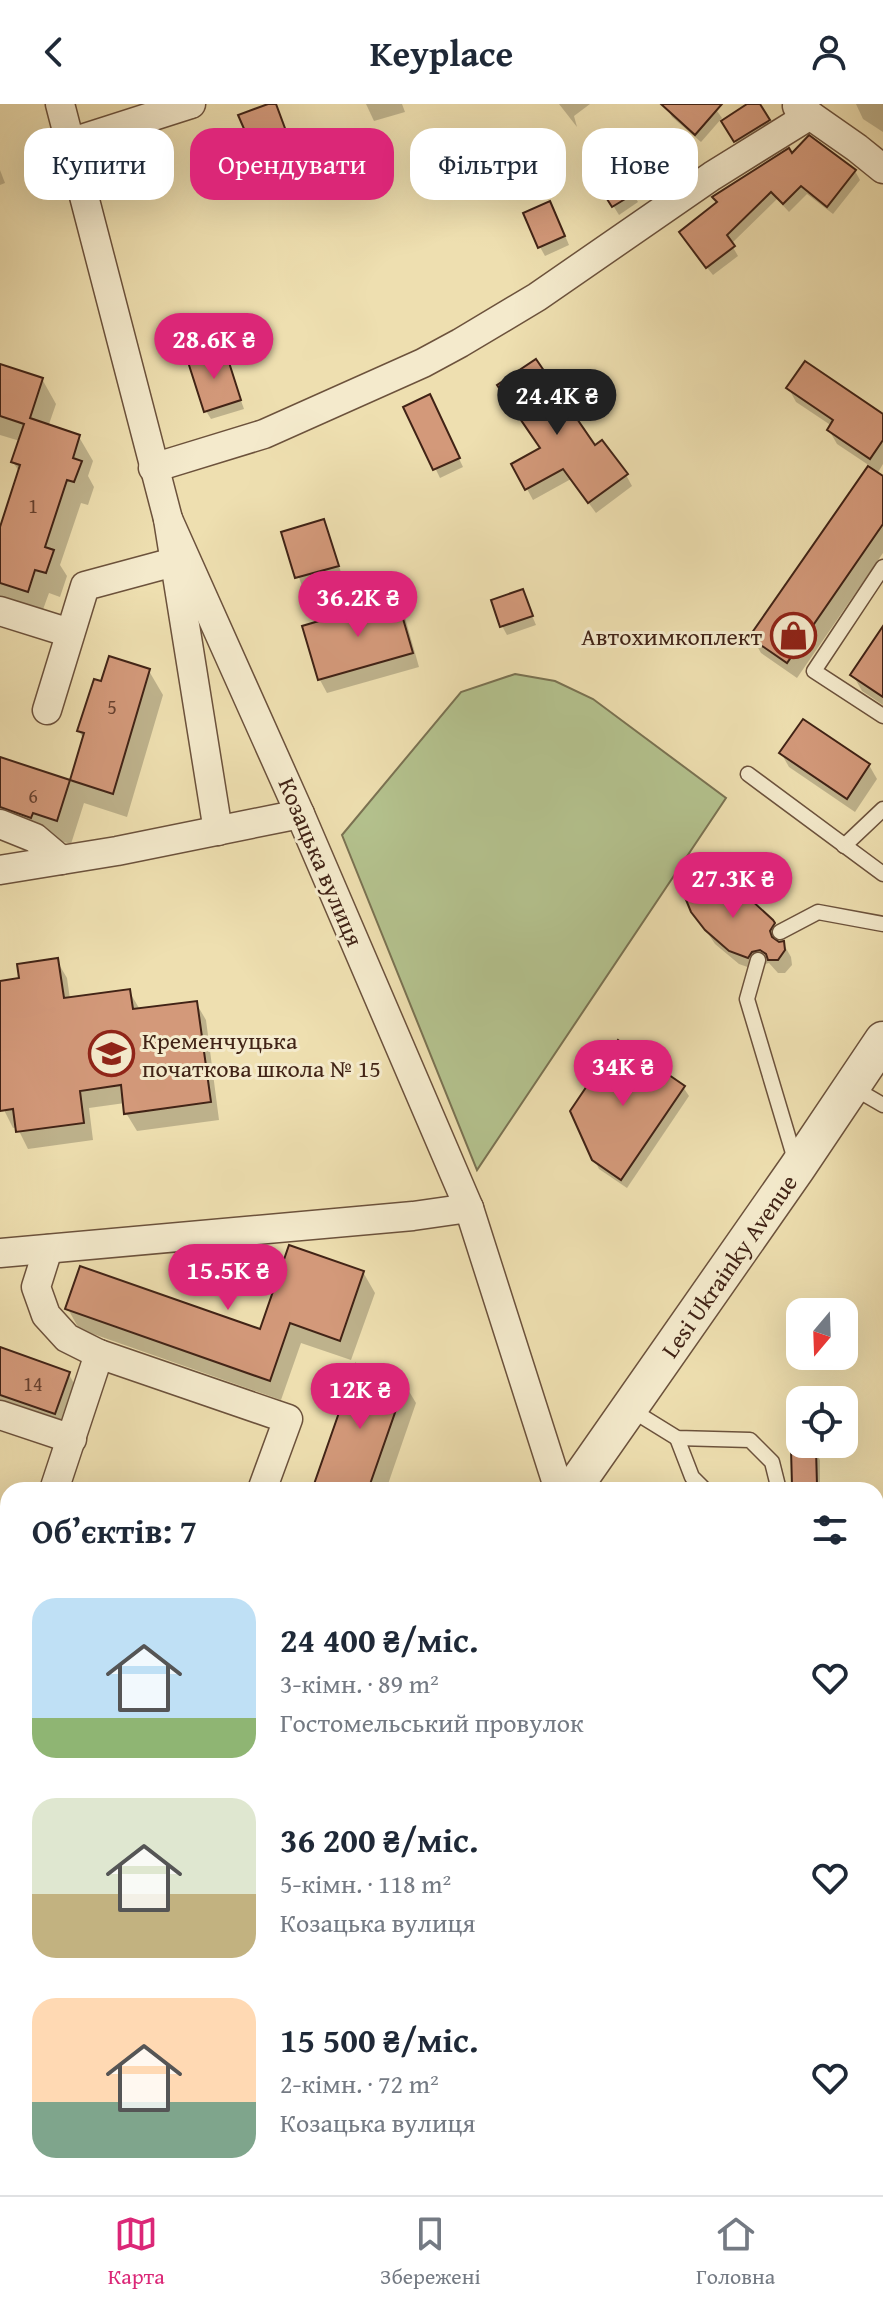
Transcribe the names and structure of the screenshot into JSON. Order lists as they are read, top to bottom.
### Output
{
  "streets": {
    "street": ["Козацька вулиця", "Lesi Ukrainky Avenue"]
  },
  "places": {
    "shop": ["Автохимкоплект"],
    "school or university": ["Кременчуцька початкова школа № 15"]
  },
  "house_numbers": [
    "1",
    "5",
    "6",
    "14"
  ],
  "north": "bottom",
  "page": {
    "header": "Keyplace",
    "chip": [
      "Купити",
      "Орендувати",
      "Фільтри",
      "Нове"
    ],
    "price": [
      "28.6K ₴",
      "24.4K ₴",
      "36.2K ₴",
      "27.3K ₴",
      "34K ₴",
      "15.5K ₴",
      "12K ₴"
    ],
    "heading": "Об’єктів: 7",
    "list": [
      {
        "name": "24 400 ₴/міс.",
        "note": "3-кімн. · 89 m² · Гостомельський провулок"
      },
      {
        "name": "36 200 ₴/міс.",
        "note": "5-кімн. · 118 m² · Козацька вулиця"
      },
      {
        "name": "15 500 ₴/міс.",
        "note": "2-кімн. · 72 m² · Козацька вулиця"
      }
    ],
    "tabs": ["Карта", "Збережені", "Головна"]
  }
}
